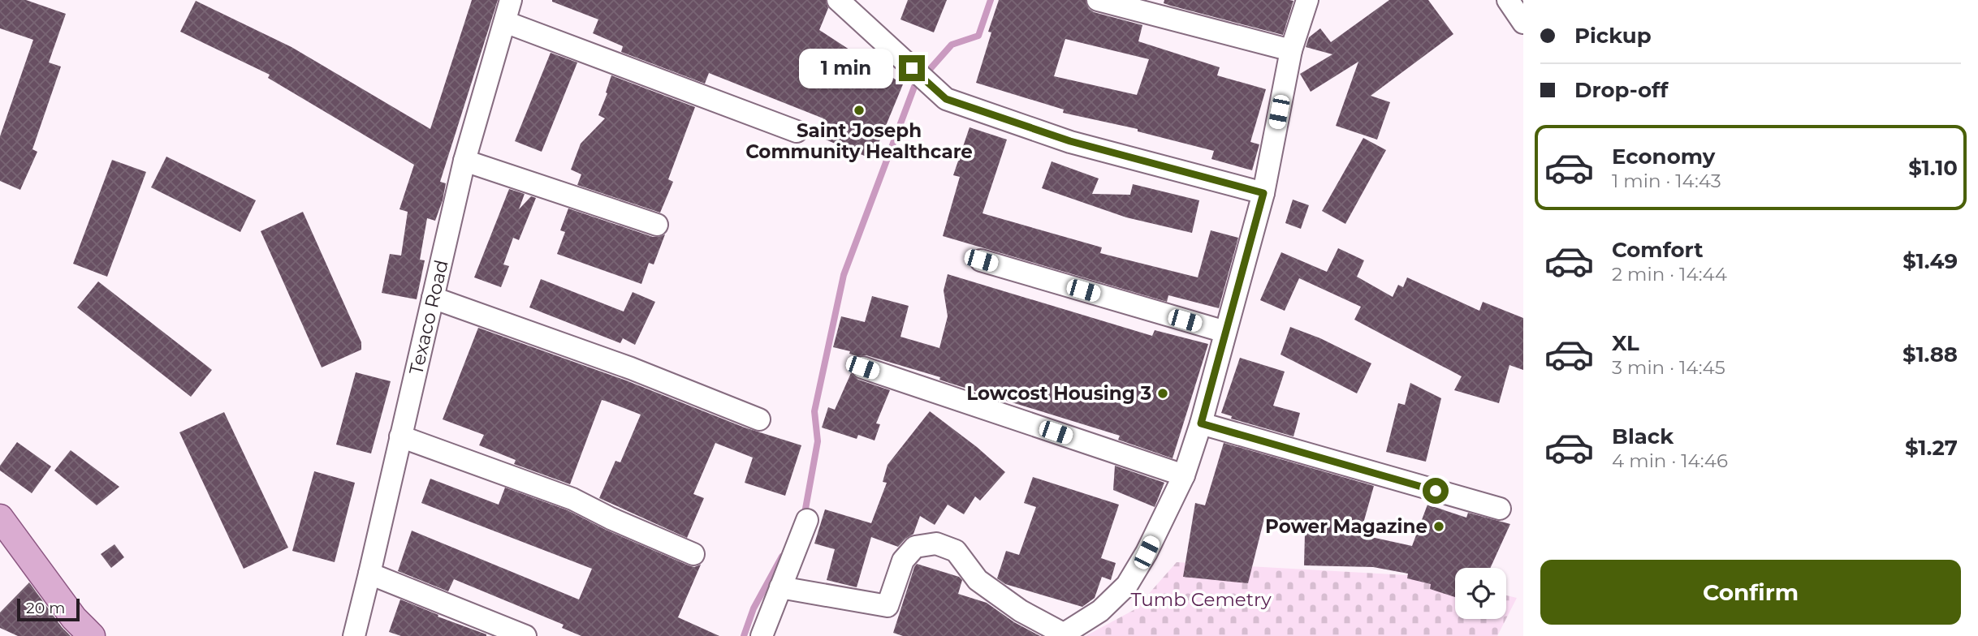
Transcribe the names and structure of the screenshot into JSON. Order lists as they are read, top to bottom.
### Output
{
  "streets": {
    "street": ["Texaco Road"]
  },
  "parks": ["Tumb Cemetry"],
  "places": ["Saint Joseph Community Healthcare", "Lowcost Housing 3", "Power Magazine"],
  "scale_bar": "20 m",
  "page": {
    "banner": ["Pickup", "Drop-off"],
    "bubble": "1 min",
    "list": [
      {
        "name": "Economy",
        "note": "1 min · 14:43",
        "value": "$1.10"
      },
      {
        "name": "Comfort",
        "note": "2 min · 14:44",
        "value": "$1.49"
      },
      {
        "name": "XL",
        "note": "3 min · 14:45",
        "value": "$1.88"
      },
      {
        "name": "Black",
        "note": "4 min · 14:46",
        "value": "$1.27"
      }
    ],
    "buttons": "Confirm",
    "scale": "20 m"
  }
}
